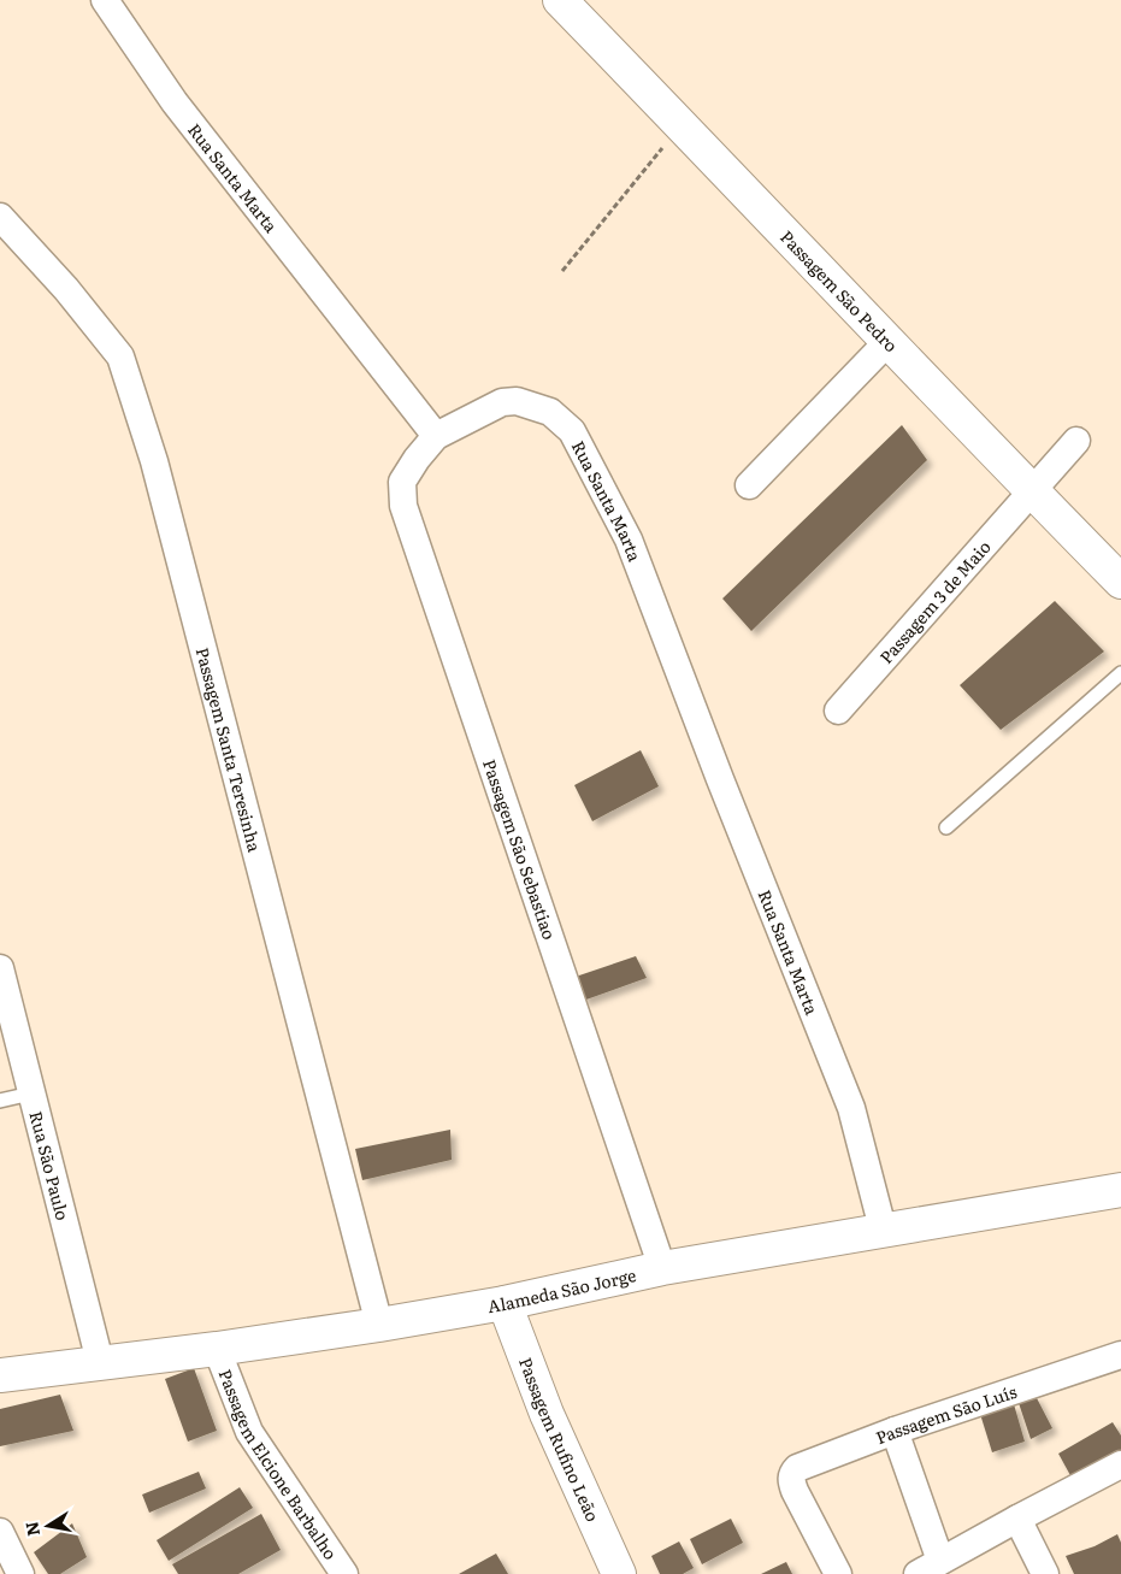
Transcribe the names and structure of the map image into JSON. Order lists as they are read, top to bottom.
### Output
{
  "streets": {
    "street": [
      "Rua Santa Marta",
      "Passagem São Pedro",
      "Passagem 3 de Maio",
      "Passagem Santa Teresinha",
      "Passagem São Sebastiao",
      "Rua São Paulo",
      "Alameda São Jorge",
      "Passagem São Luís",
      "Passagem Rufino Leão",
      "Passagem Elcione Barbalho"
    ]
  },
  "crossings": [
    ["Rua Santa Marta", "Passagem São Sebastiao"],
    ["Rua Santa Marta", "Alameda São Jorge"],
    ["Passagem São Pedro", "Passagem 3 de Maio"],
    ["Passagem Santa Teresinha", "Alameda São Jorge"],
    ["Passagem São Sebastiao", "Alameda São Jorge"],
    ["Rua São Paulo", "Alameda São Jorge"],
    ["Alameda São Jorge", "Passagem Rufino Leão"],
    ["Alameda São Jorge", "Passagem Elcione Barbalho"]
  ],
  "north": "left"
}
